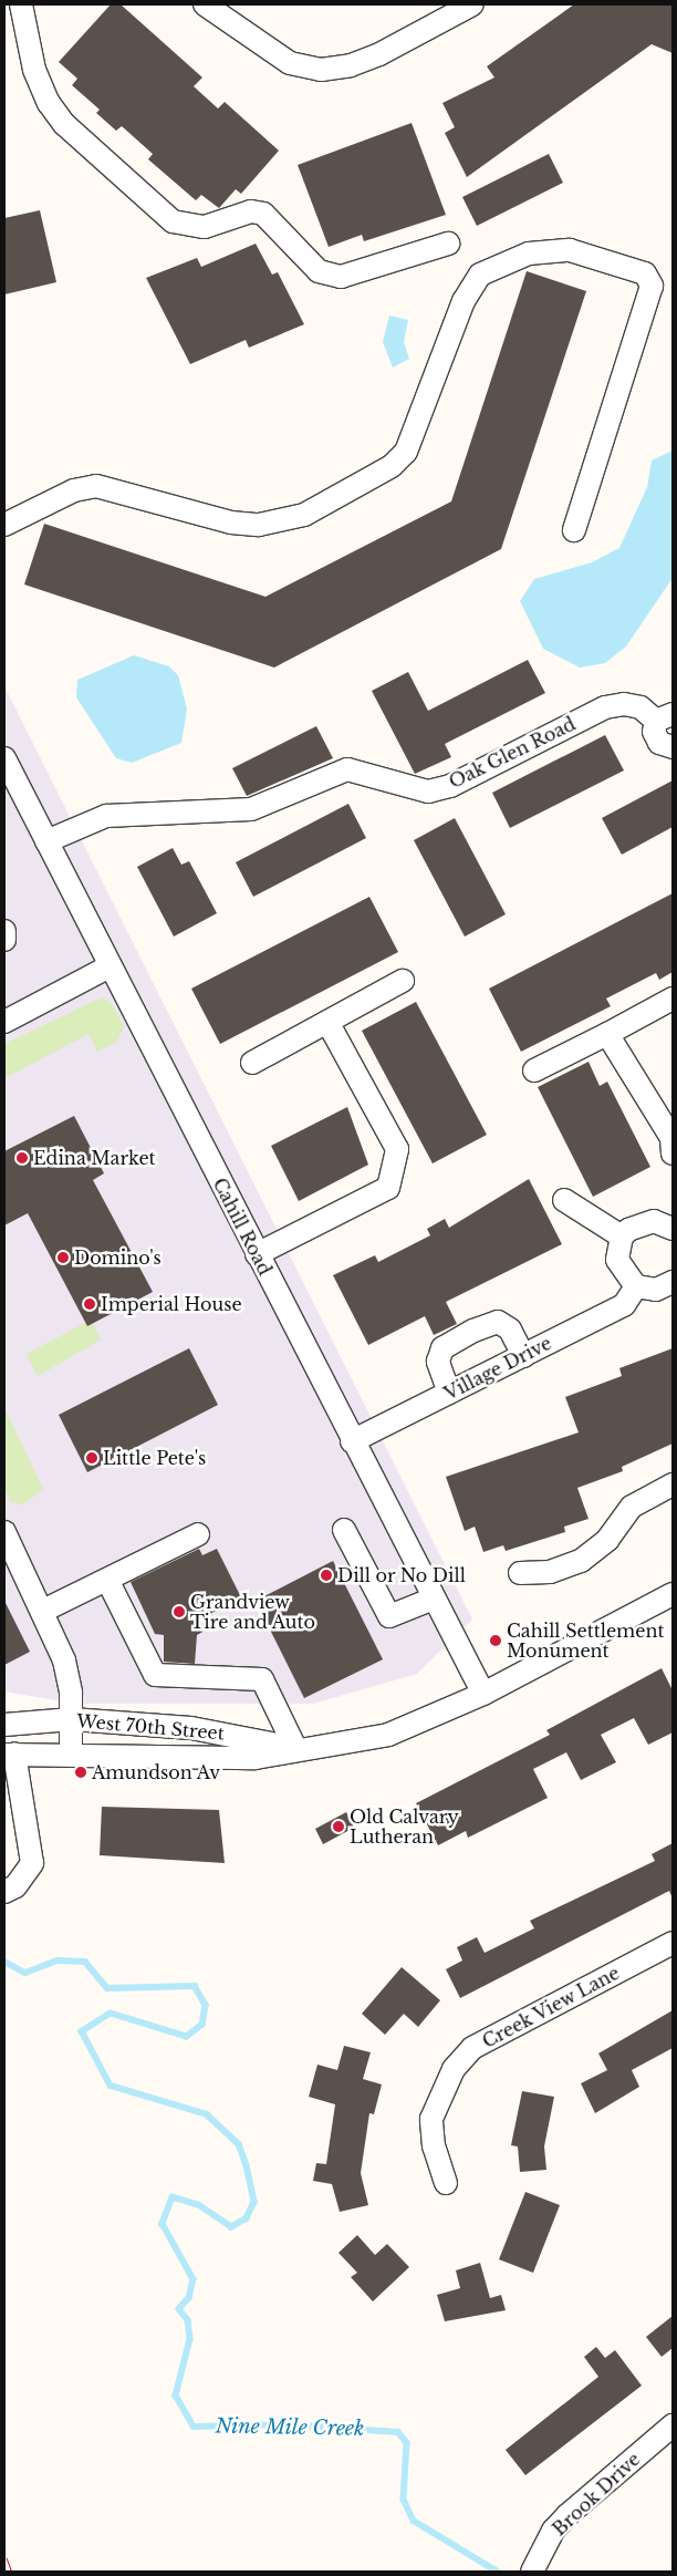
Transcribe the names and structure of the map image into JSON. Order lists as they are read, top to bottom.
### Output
{
  "streets": {
    "street": [
      "Oak Glen Road",
      "Cahill Road",
      "Village Drive",
      "West 70th Street",
      "Creek View Lane",
      "Brook Drive"
    ]
  },
  "crossings": [
    ["Oak Glen Road", "Cahill Road"],
    ["Cahill Road", "Village Drive"],
    ["Cahill Road", "West 70th Street"]
  ],
  "water": ["Nine Mile Creek"],
  "places": [
    "Edina Market",
    "Domino's",
    "Imperial House",
    "Little Pete's",
    "Dill or No Dill",
    "Grandview Tire and Auto",
    "Cahill Settlement Monument",
    "Amundson Av",
    "Old Calvary Lutheran"
  ]
}
